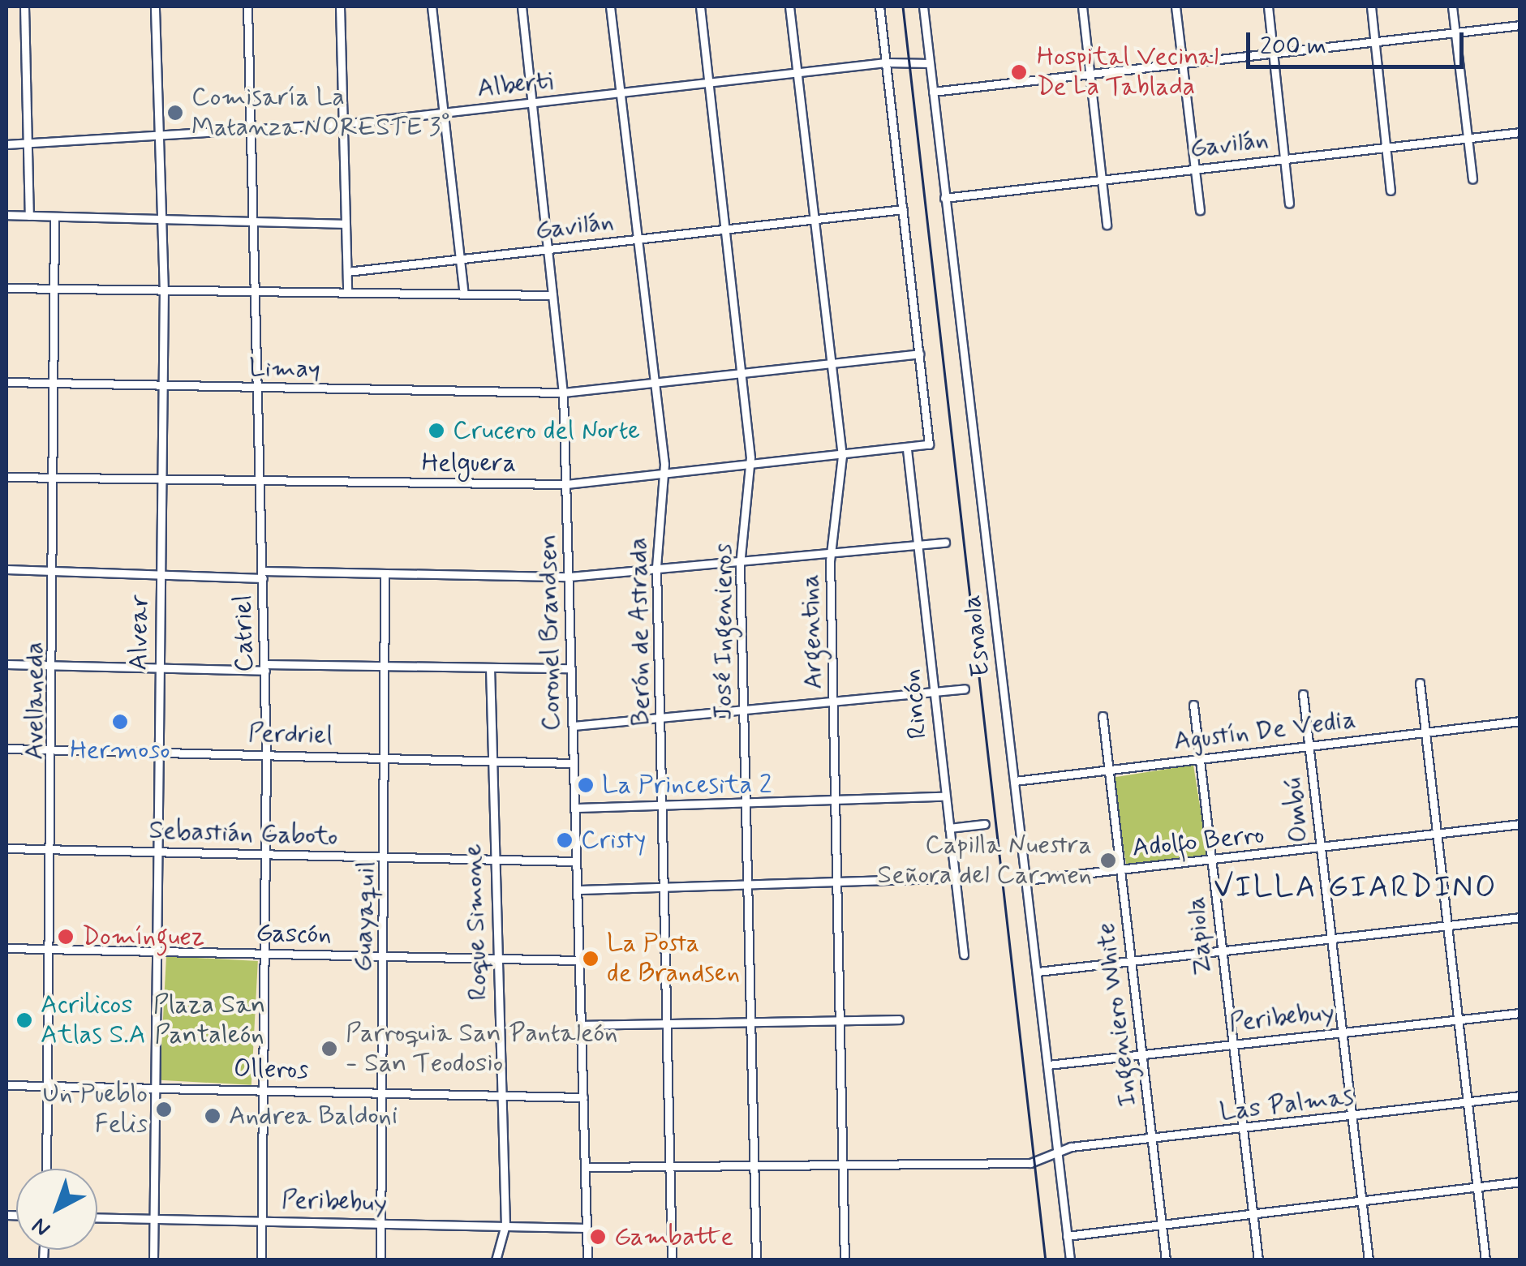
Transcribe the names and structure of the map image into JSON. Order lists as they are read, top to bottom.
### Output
{
  "streets": {
    "street": [
      "Alberti",
      "Gavilán",
      "Limay",
      "Helguera",
      "Berón de Astrada",
      "José Ingenieros",
      "Argentina",
      "Alvear",
      "Coronel Brandsen",
      "Catriel",
      "Esnaola",
      "Avellaneda",
      "Rincón",
      "Agustín De Vedia",
      "Perdriel",
      "Ombú",
      "Sebastián Gaboto",
      "Adolfo Berro",
      "Guayaquil",
      "Roque Simone",
      "Gascón",
      "Zapiola",
      "Ingeniero White",
      "Peribebuy",
      "Olleros",
      "Las Palmas"
    ]
  },
  "crossings": [
    ["Alberti", "Berón de Astrada"],
    ["Alberti", "José Ingenieros"],
    ["Alberti", "Argentina"],
    ["Alberti", "Alvear"],
    ["Alberti", "Coronel Brandsen"],
    ["Alberti", "Catriel"],
    ["Alberti", "Esnaola"],
    ["Gavilán", "Berón de Astrada"],
    ["Gavilán", "José Ingenieros"],
    ["Gavilán", "Argentina"],
    ["Gavilán", "Coronel Brandsen"],
    ["Gavilán", "Esnaola"],
    ["Limay", "Helguera"],
    ["Limay", "Berón de Astrada"],
    ["Limay", "José Ingenieros"],
    ["Limay", "Argentina"],
    ["Limay", "Alvear"],
    ["Limay", "Coronel Brandsen"],
    ["Limay", "Catriel"],
    ["Limay", "Avellaneda"],
    ["Helguera", "Berón de Astrada"],
    ["Helguera", "José Ingenieros"],
    ["Helguera", "Argentina"],
    ["Helguera", "Alvear"],
    ["Helguera", "Coronel Brandsen"],
    ["Helguera", "Catriel"],
    ["Helguera", "Avellaneda"],
    ["Helguera", "Rincón"],
    ["Alvear", "Perdriel"],
    ["Alvear", "Sebastián Gaboto"],
    ["Alvear", "Gascón"],
    ["Alvear", "Peribebuy"],
    ["Alvear", "Olleros"],
    ["Coronel Brandsen", "Perdriel"],
    ["Coronel Brandsen", "Sebastián Gaboto"],
    ["Coronel Brandsen", "Gascón"],
    ["Coronel Brandsen", "Peribebuy"],
    ["Coronel Brandsen", "Olleros"],
    ["Catriel", "Perdriel"],
    ["Catriel", "Sebastián Gaboto"],
    ["Catriel", "Gascón"],
    ["Catriel", "Peribebuy"],
    ["Catriel", "Olleros"],
    ["Esnaola", "Agustín De Vedia"],
    ["Esnaola", "Adolfo Berro"],
    ["Esnaola", "Peribebuy"],
    ["Esnaola", "Las Palmas"],
    ["Avellaneda", "Perdriel"],
    ["Avellaneda", "Sebastián Gaboto"],
    ["Avellaneda", "Gascón"],
    ["Avellaneda", "Olleros"],
    ["Agustín De Vedia", "Ombú"],
    ["Agustín De Vedia", "Zapiola"],
    ["Agustín De Vedia", "Ingeniero White"],
    ["Perdriel", "Guayaquil"],
    ["Perdriel", "Roque Simone"],
    ["Ombú", "Adolfo Berro"],
    ["Ombú", "Peribebuy"],
    ["Ombú", "Las Palmas"],
    ["Sebastián Gaboto", "Guayaquil"],
    ["Sebastián Gaboto", "Roque Simone"],
    ["Adolfo Berro", "Zapiola"],
    ["Adolfo Berro", "Ingeniero White"],
    ["Guayaquil", "Gascón"],
    ["Guayaquil", "Peribebuy"],
    ["Guayaquil", "Olleros"],
    ["Roque Simone", "Gascón"],
    ["Roque Simone", "Peribebuy"],
    ["Roque Simone", "Olleros"],
    ["Zapiola", "Peribebuy"],
    ["Zapiola", "Las Palmas"],
    ["Ingeniero White", "Peribebuy"],
    ["Ingeniero White", "Las Palmas"]
  ],
  "districts": ["VILLA GIARDINO"],
  "parks": ["Plaza San Pantaleón"],
  "places": [
    "Hospital Vecinal De La Tablada",
    "Comisaría La Matanza NORESTE 3°",
    "Crucero del Norte",
    "Hermoso",
    "La Princesita 2",
    "Cristy",
    "Capilla Nuestra Señora del Carmen",
    "Domínguez",
    "La Posta de Brandsen",
    "Acrilicos Atlas S.A",
    "Parroquia San Pantaleón - San Teodosio",
    "Un Pueblo Felis",
    "Andrea Baldoni",
    "Gambatte"
  ],
  "scale_bar": "200 m",
  "north": "bottom left"
}
